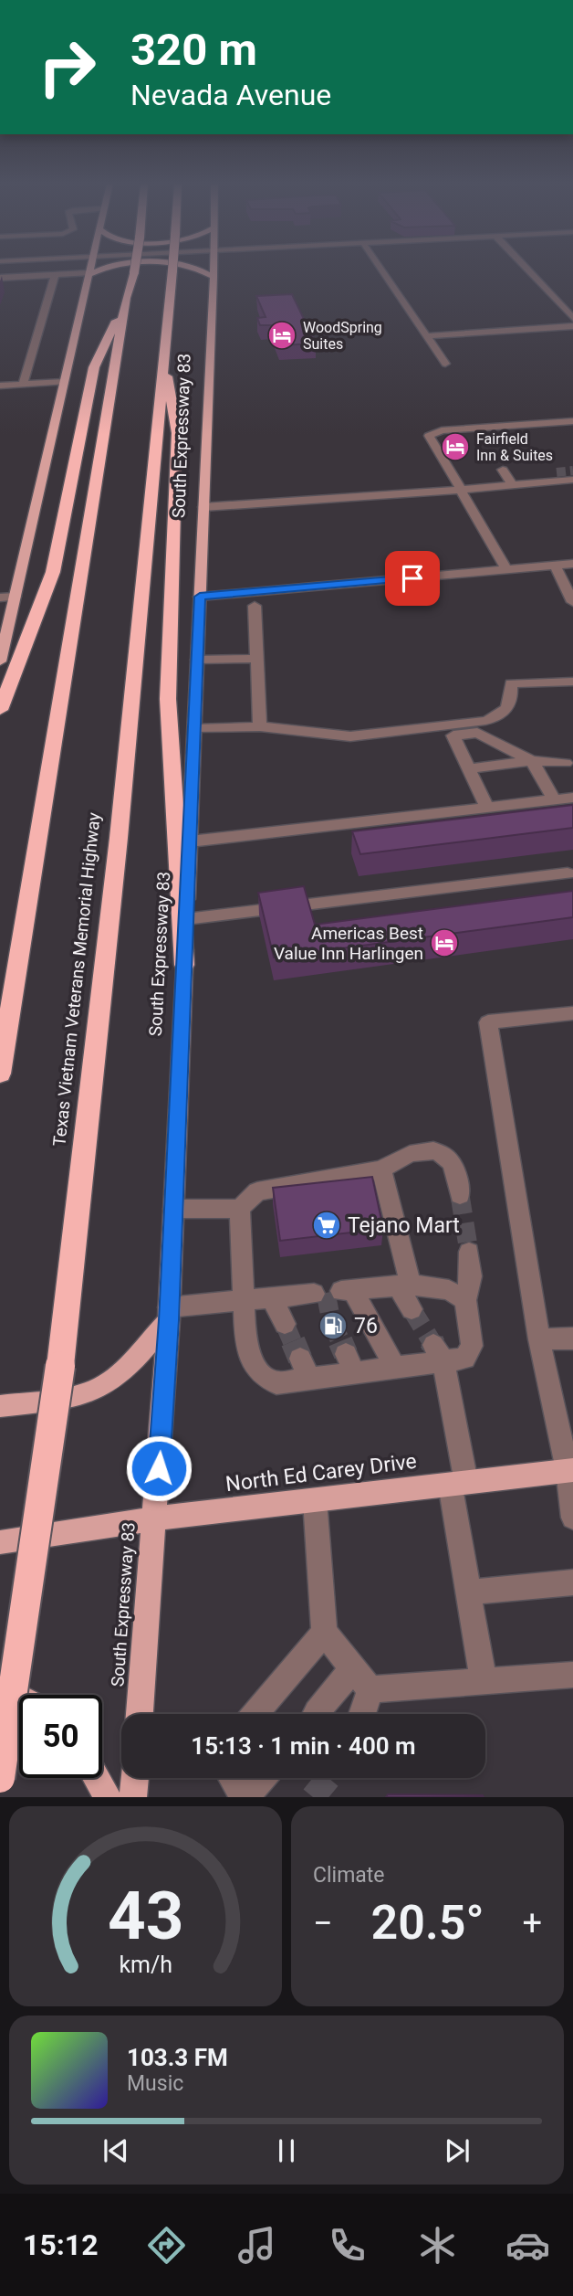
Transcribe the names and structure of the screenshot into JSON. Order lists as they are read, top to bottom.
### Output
{
  "streets": {
    "highway": ["Texas Vietnam Veterans Memorial Highway"],
    "main road": ["South Expressway 83", "North Ed Carey Drive"]
  },
  "crossings": [
    ["South Expressway 83", "North Ed Carey Drive"]
  ],
  "places": {
    "hotel": ["WoodSpring Suites", "Fairfield Inn & Suites", "Americas Best Value Inn Harlingen"],
    "supermarket": ["Tejano Mart"],
    "fuel station": ["76"]
  },
  "page": {
    "turn": ["320 m", "Nevada Avenue"],
    "limit": "50",
    "trip": "15:13 · 1 min · 400 m",
    "tile": "Climate",
    "heat": ["−", "20.5°", "+"],
    "song": ["103.3 FM", "Music"],
    "tabs": "15:12",
    "gauge": ["43", "km/h"]
  }
}
